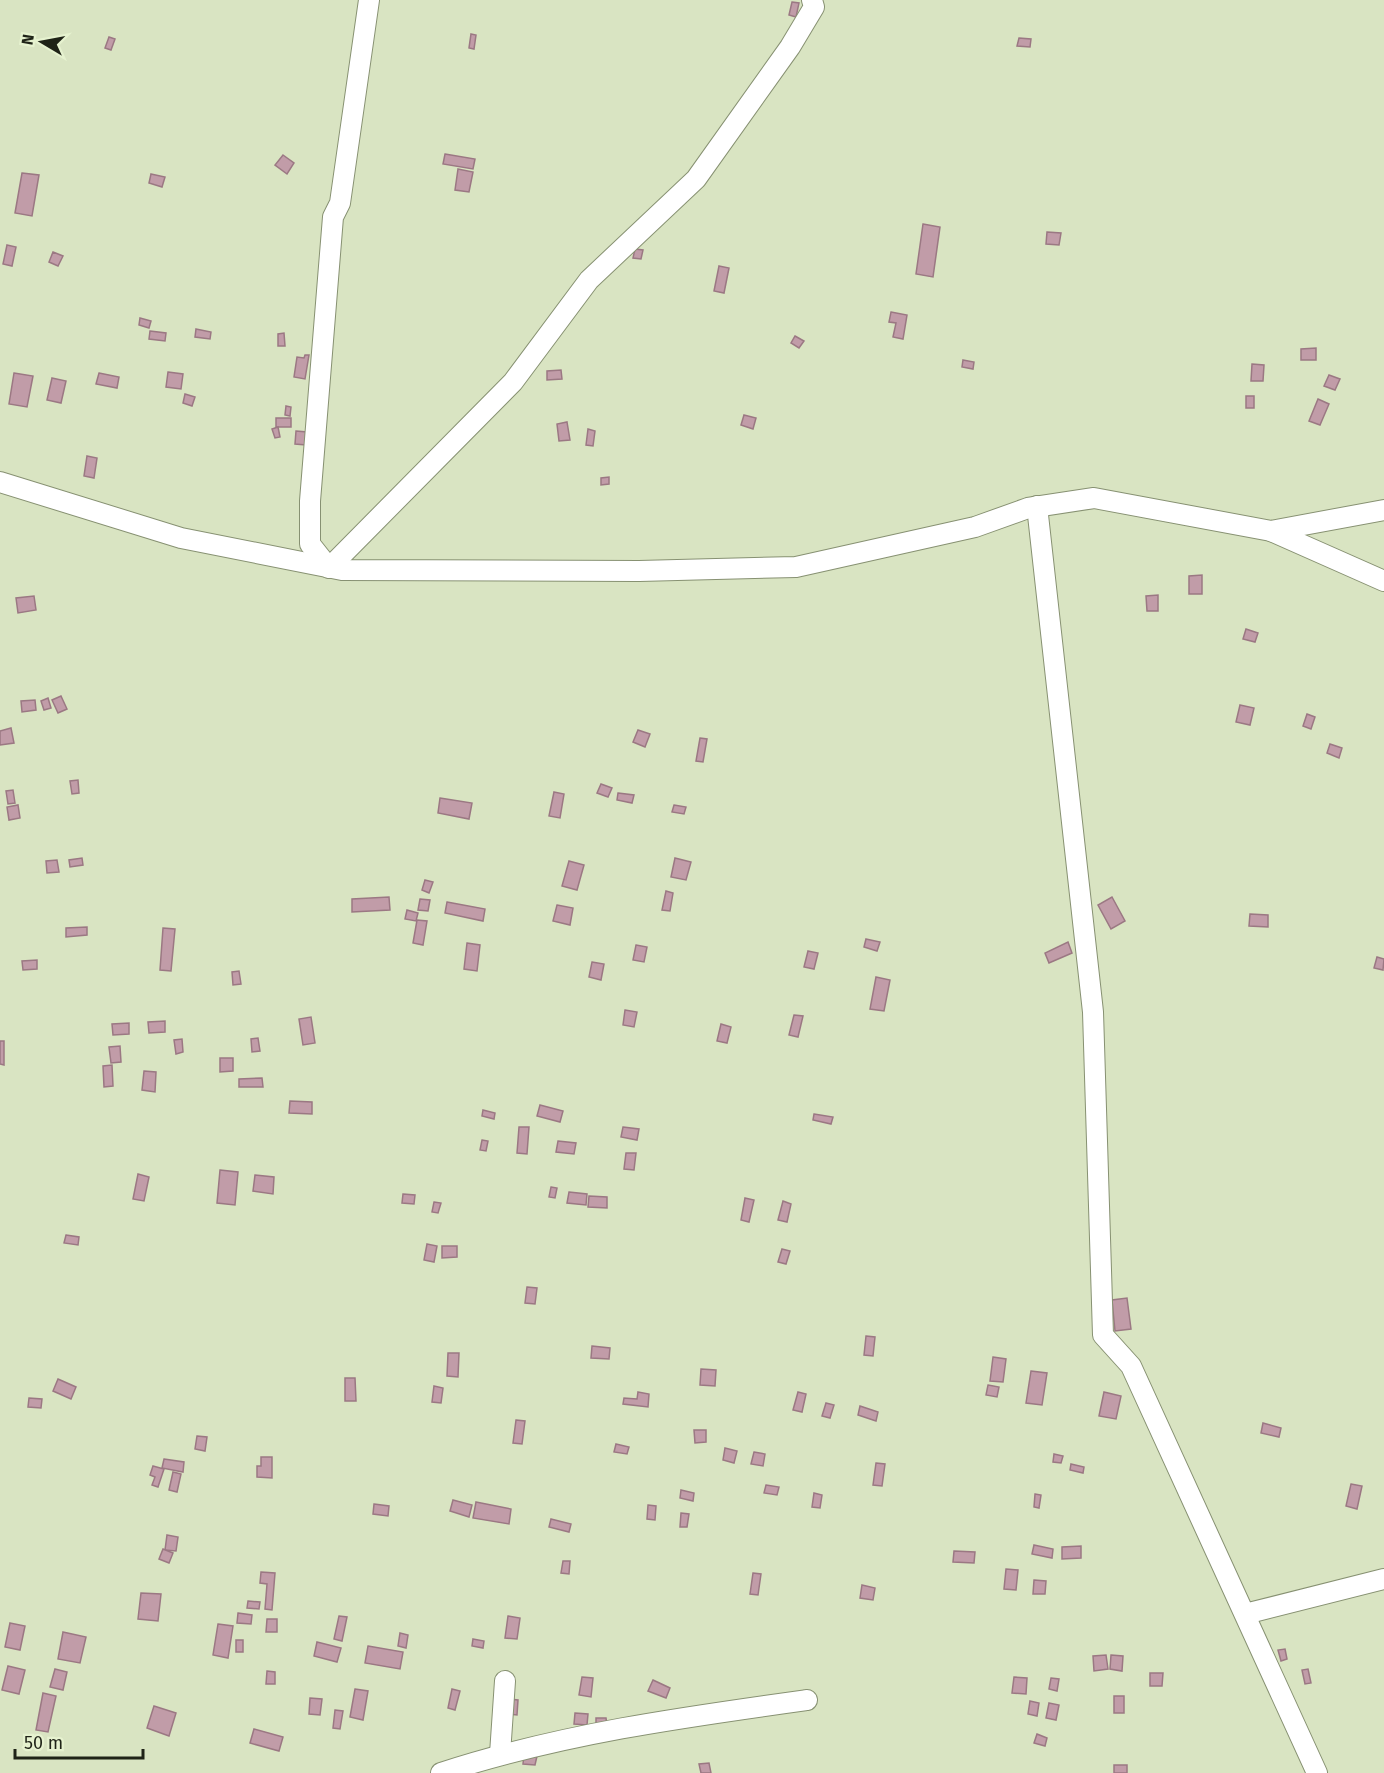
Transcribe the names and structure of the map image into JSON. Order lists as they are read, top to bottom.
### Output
{
  "scale_bar": "50 m",
  "north": "left"
}
